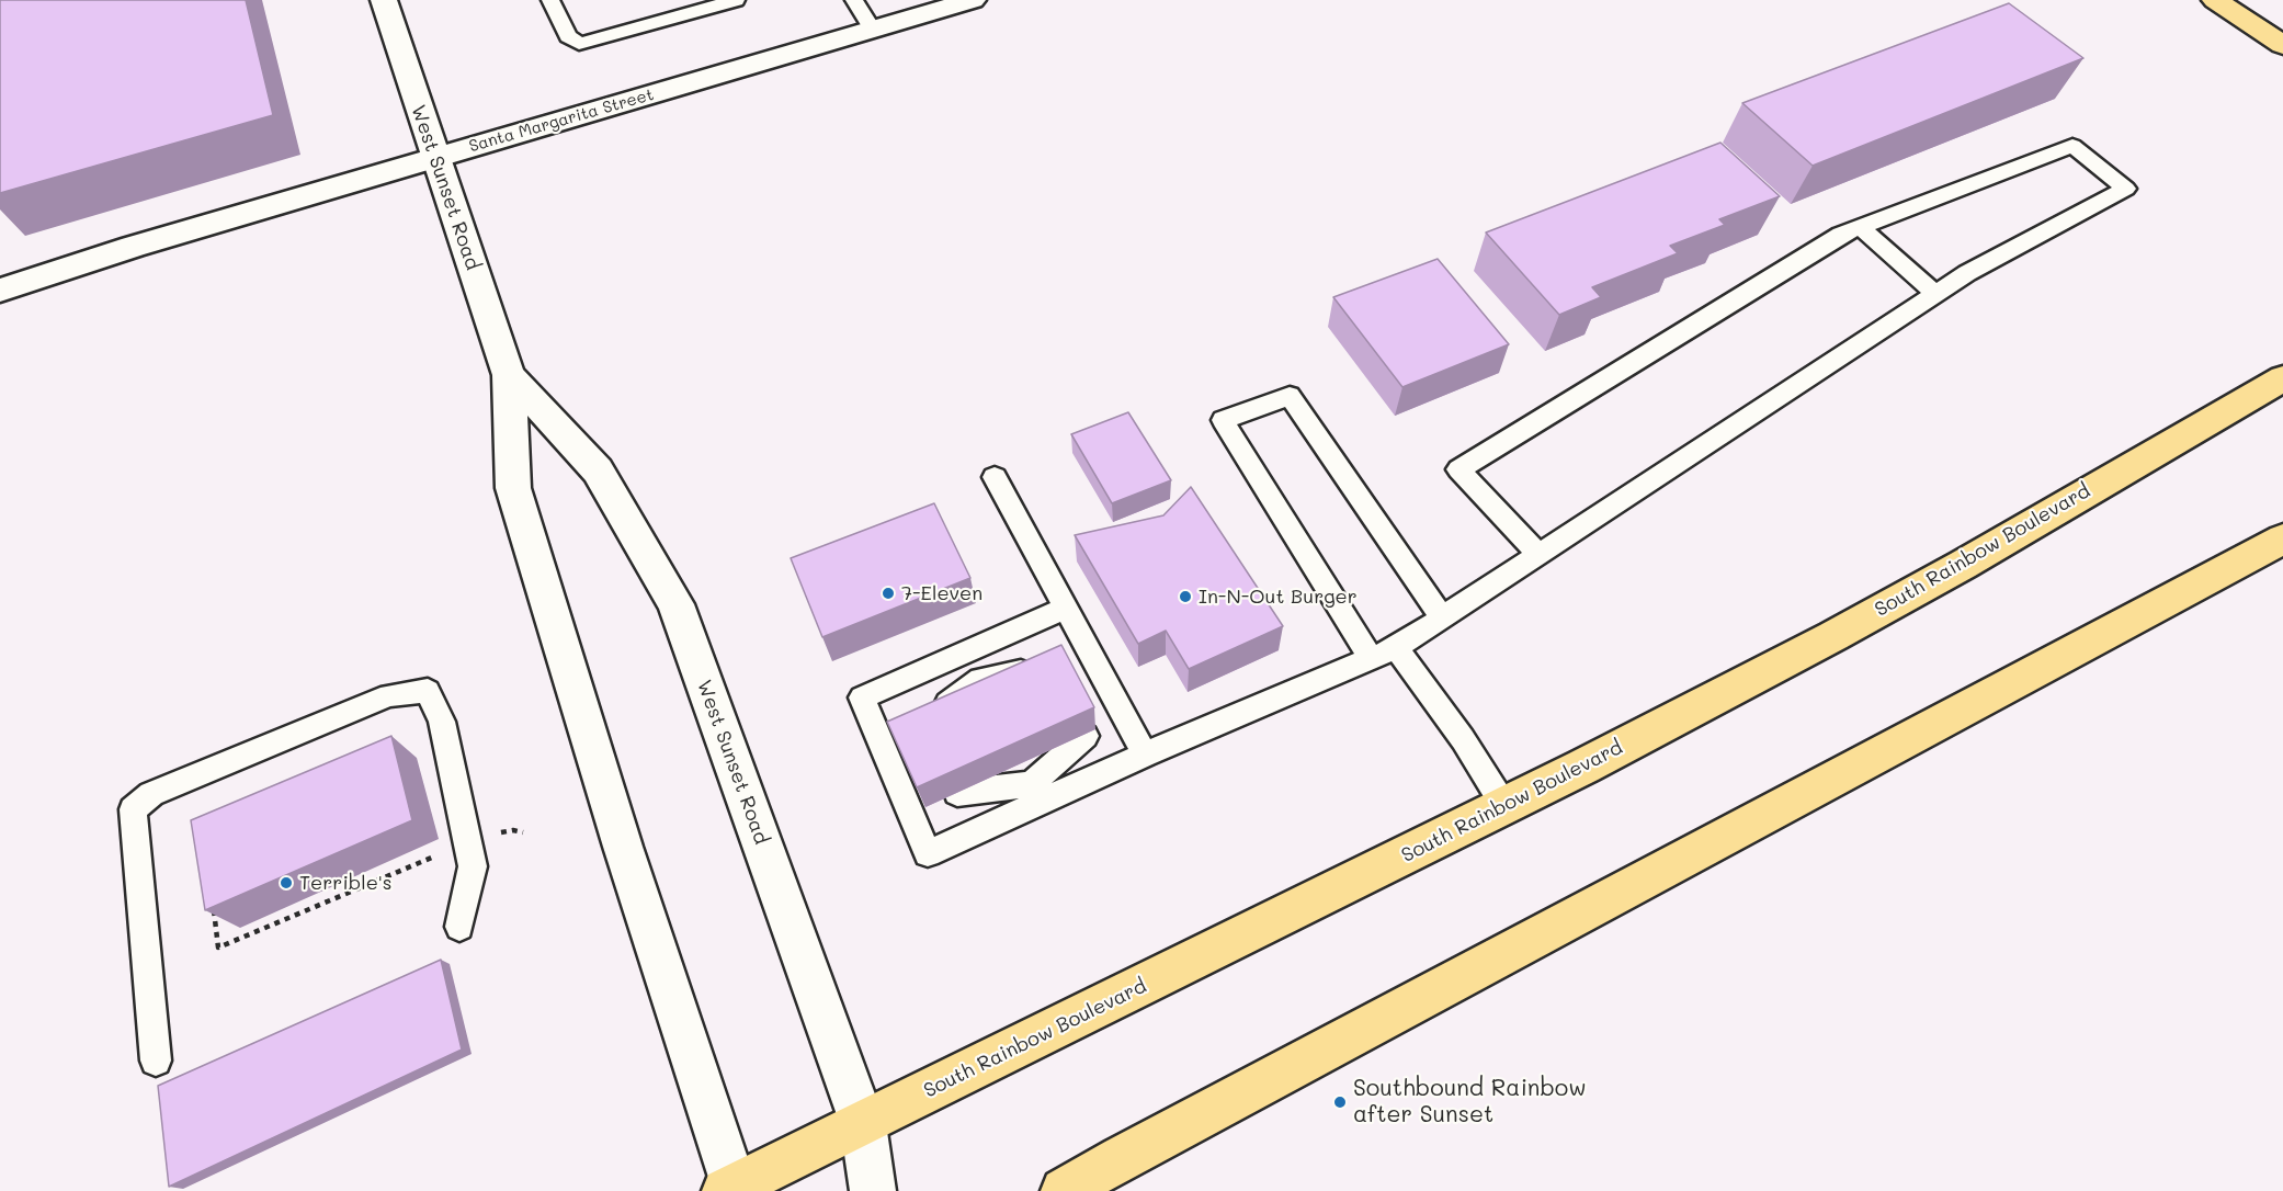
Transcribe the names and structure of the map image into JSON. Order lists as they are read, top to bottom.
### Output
{
  "streets": {
    "main road": ["Santa Margarita Street", "West Sunset Road", "South Rainbow Boulevard"]
  },
  "crossings": [
    ["Santa Margarita Street", "West Sunset Road"],
    ["West Sunset Road", "South Rainbow Boulevard"]
  ],
  "places": [
    "7-Eleven",
    "In-N-Out Burger",
    "Terrible's",
    "Southbound Rainbow after Sunset"
  ]
}
